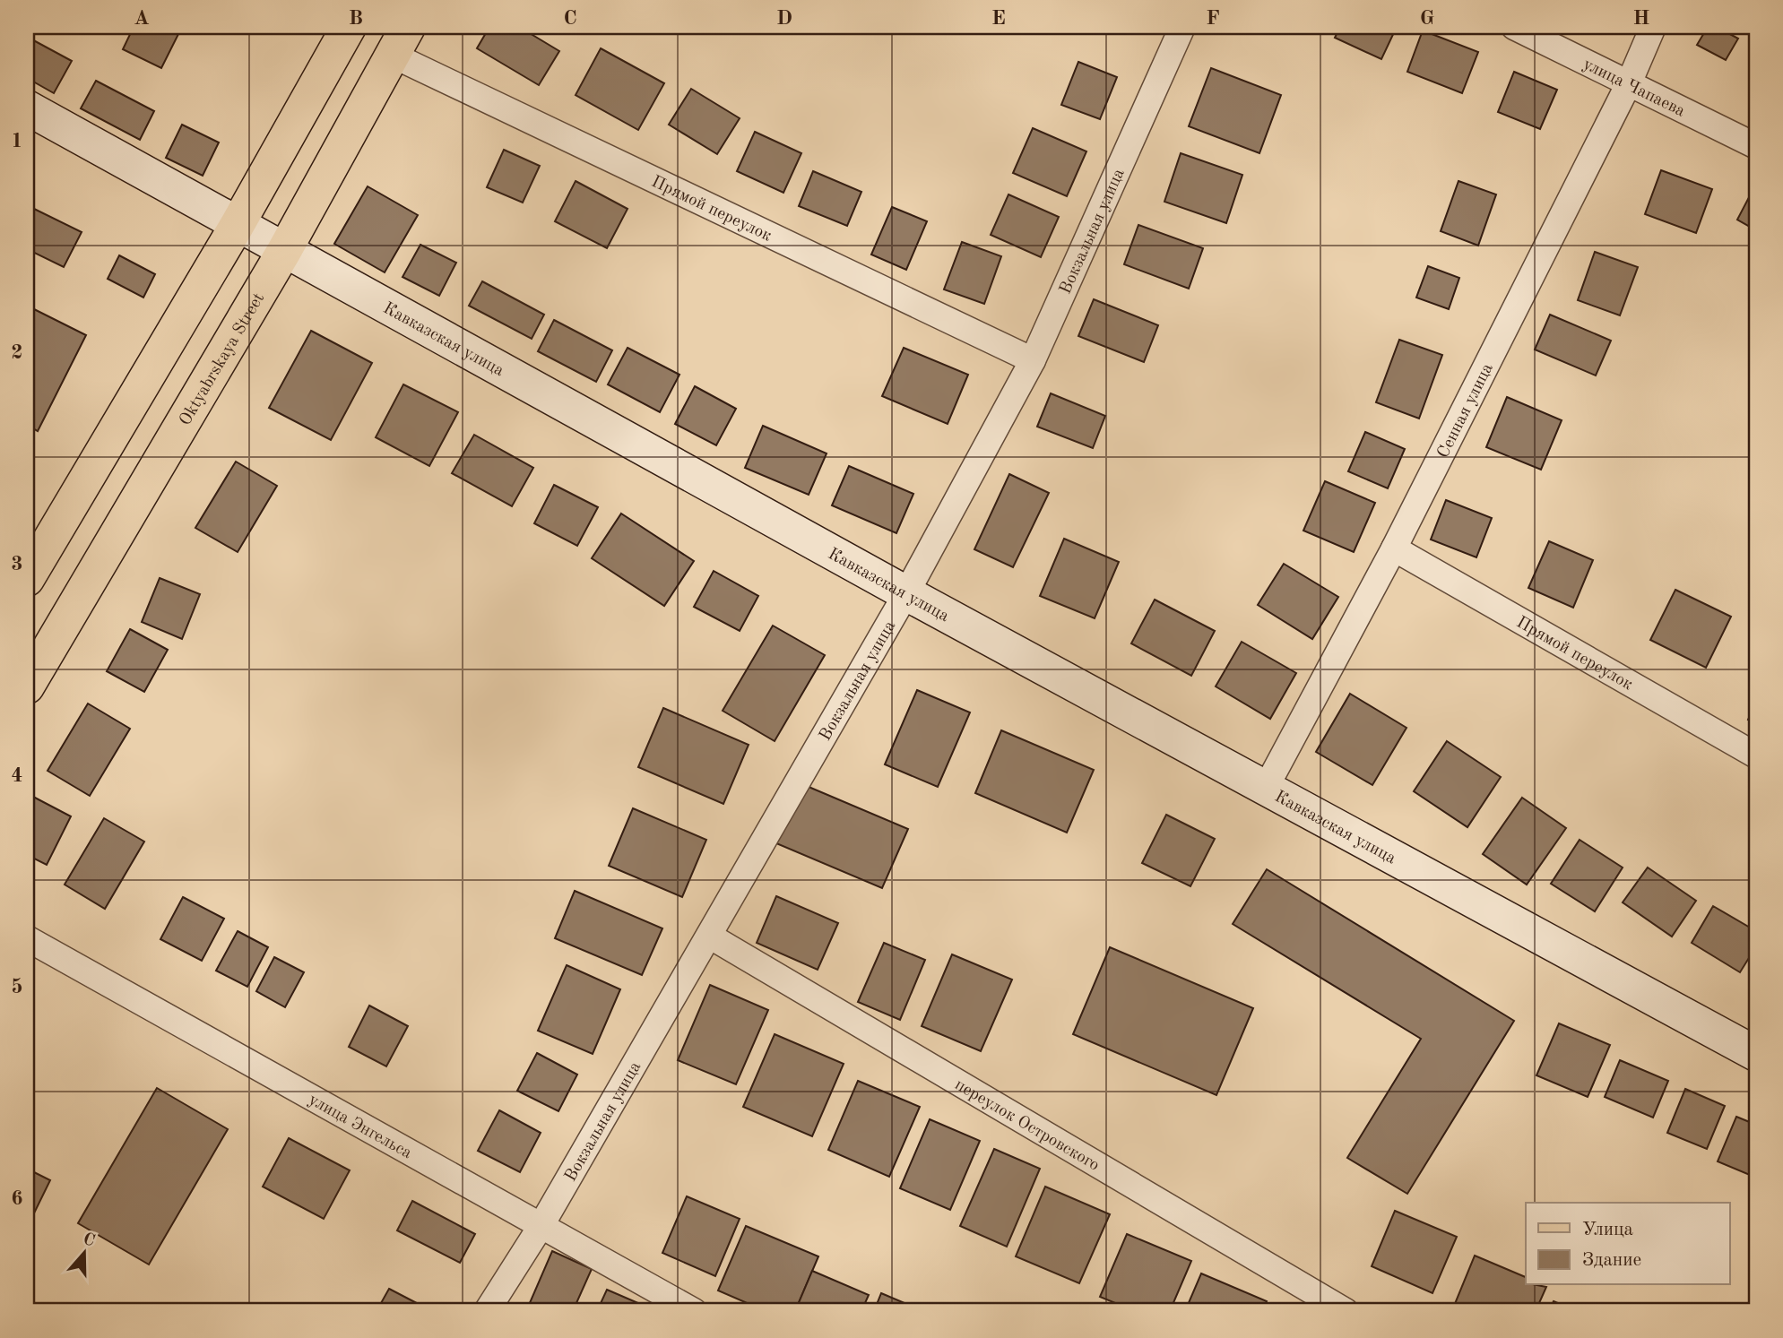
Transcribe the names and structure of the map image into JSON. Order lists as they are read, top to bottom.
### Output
{
  "streets": {
    "main road": ["Кавказская улица", "Oktyabrskaya Street"],
    "street": [
      "улица Чапаева",
      "Прямой переулок",
      "Вокзальная улица",
      "Сенная улица",
      "переулок Островского",
      "улица Энгельса"
    ]
  },
  "crossings": [
    ["улица Чапаева", "Сенная улица"],
    ["Прямой переулок", "Вокзальная улица"],
    ["Прямой переулок", "Oktyabrskaya Street"],
    ["Прямой переулок", "Сенная улица"],
    ["Вокзальная улица", "Кавказская улица"],
    ["Вокзальная улица", "переулок Островского"],
    ["Вокзальная улица", "улица Энгельса"],
    ["Кавказская улица", "Oktyabrskaya Street"],
    ["Кавказская улица", "Сенная улица"]
  ],
  "legend": ["Улица", "Здание"],
  "north": "top",
  "grid": {
    "columns": [
      "A",
      "B",
      "C",
      "D",
      "E",
      "F",
      "G",
      "H"
    ],
    "rows": [
      "1",
      "2",
      "3",
      "4",
      "5",
      "6"
    ]
  }
}
